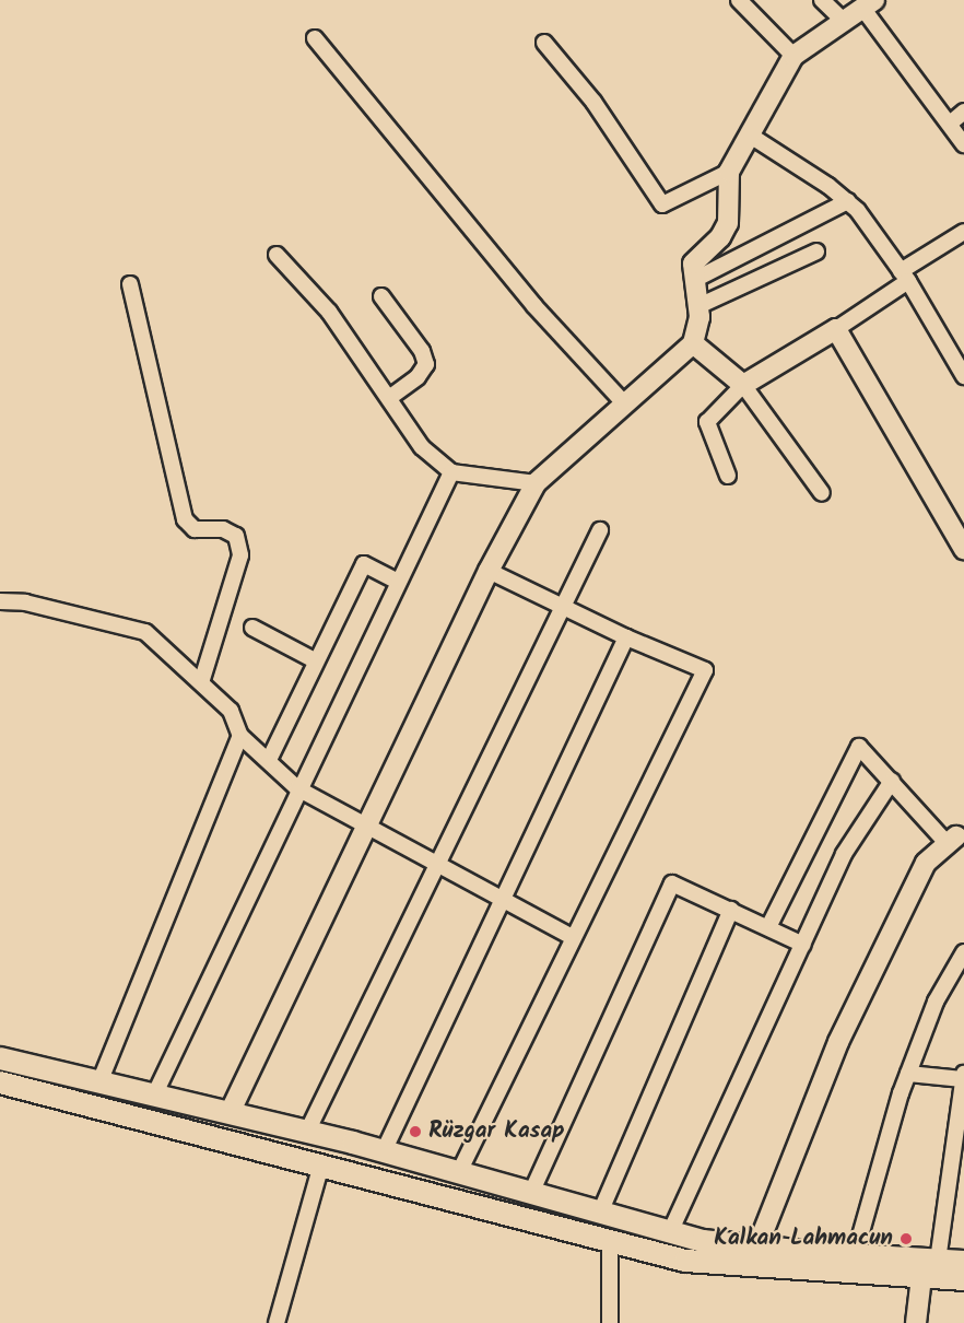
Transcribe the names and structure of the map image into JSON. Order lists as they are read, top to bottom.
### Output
{
  "places": ["Rüzgar Kasap", "Kalkan Lahmacun"]
}
